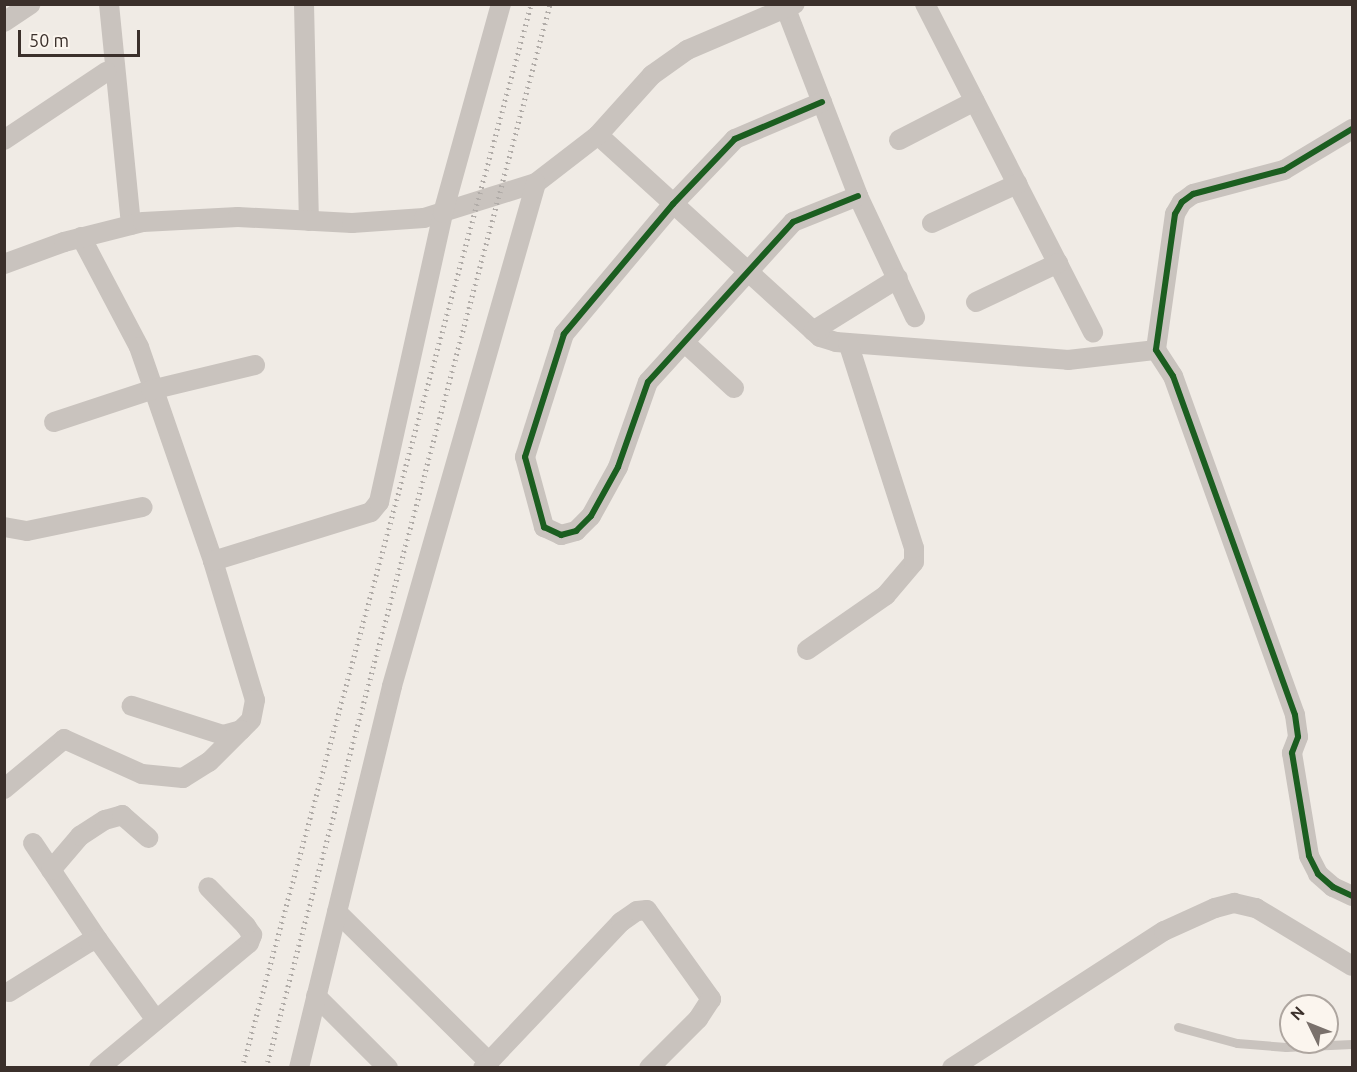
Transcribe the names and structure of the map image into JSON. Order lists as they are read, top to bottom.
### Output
{
  "scale_bar": "50 m",
  "north": "top left"
}
